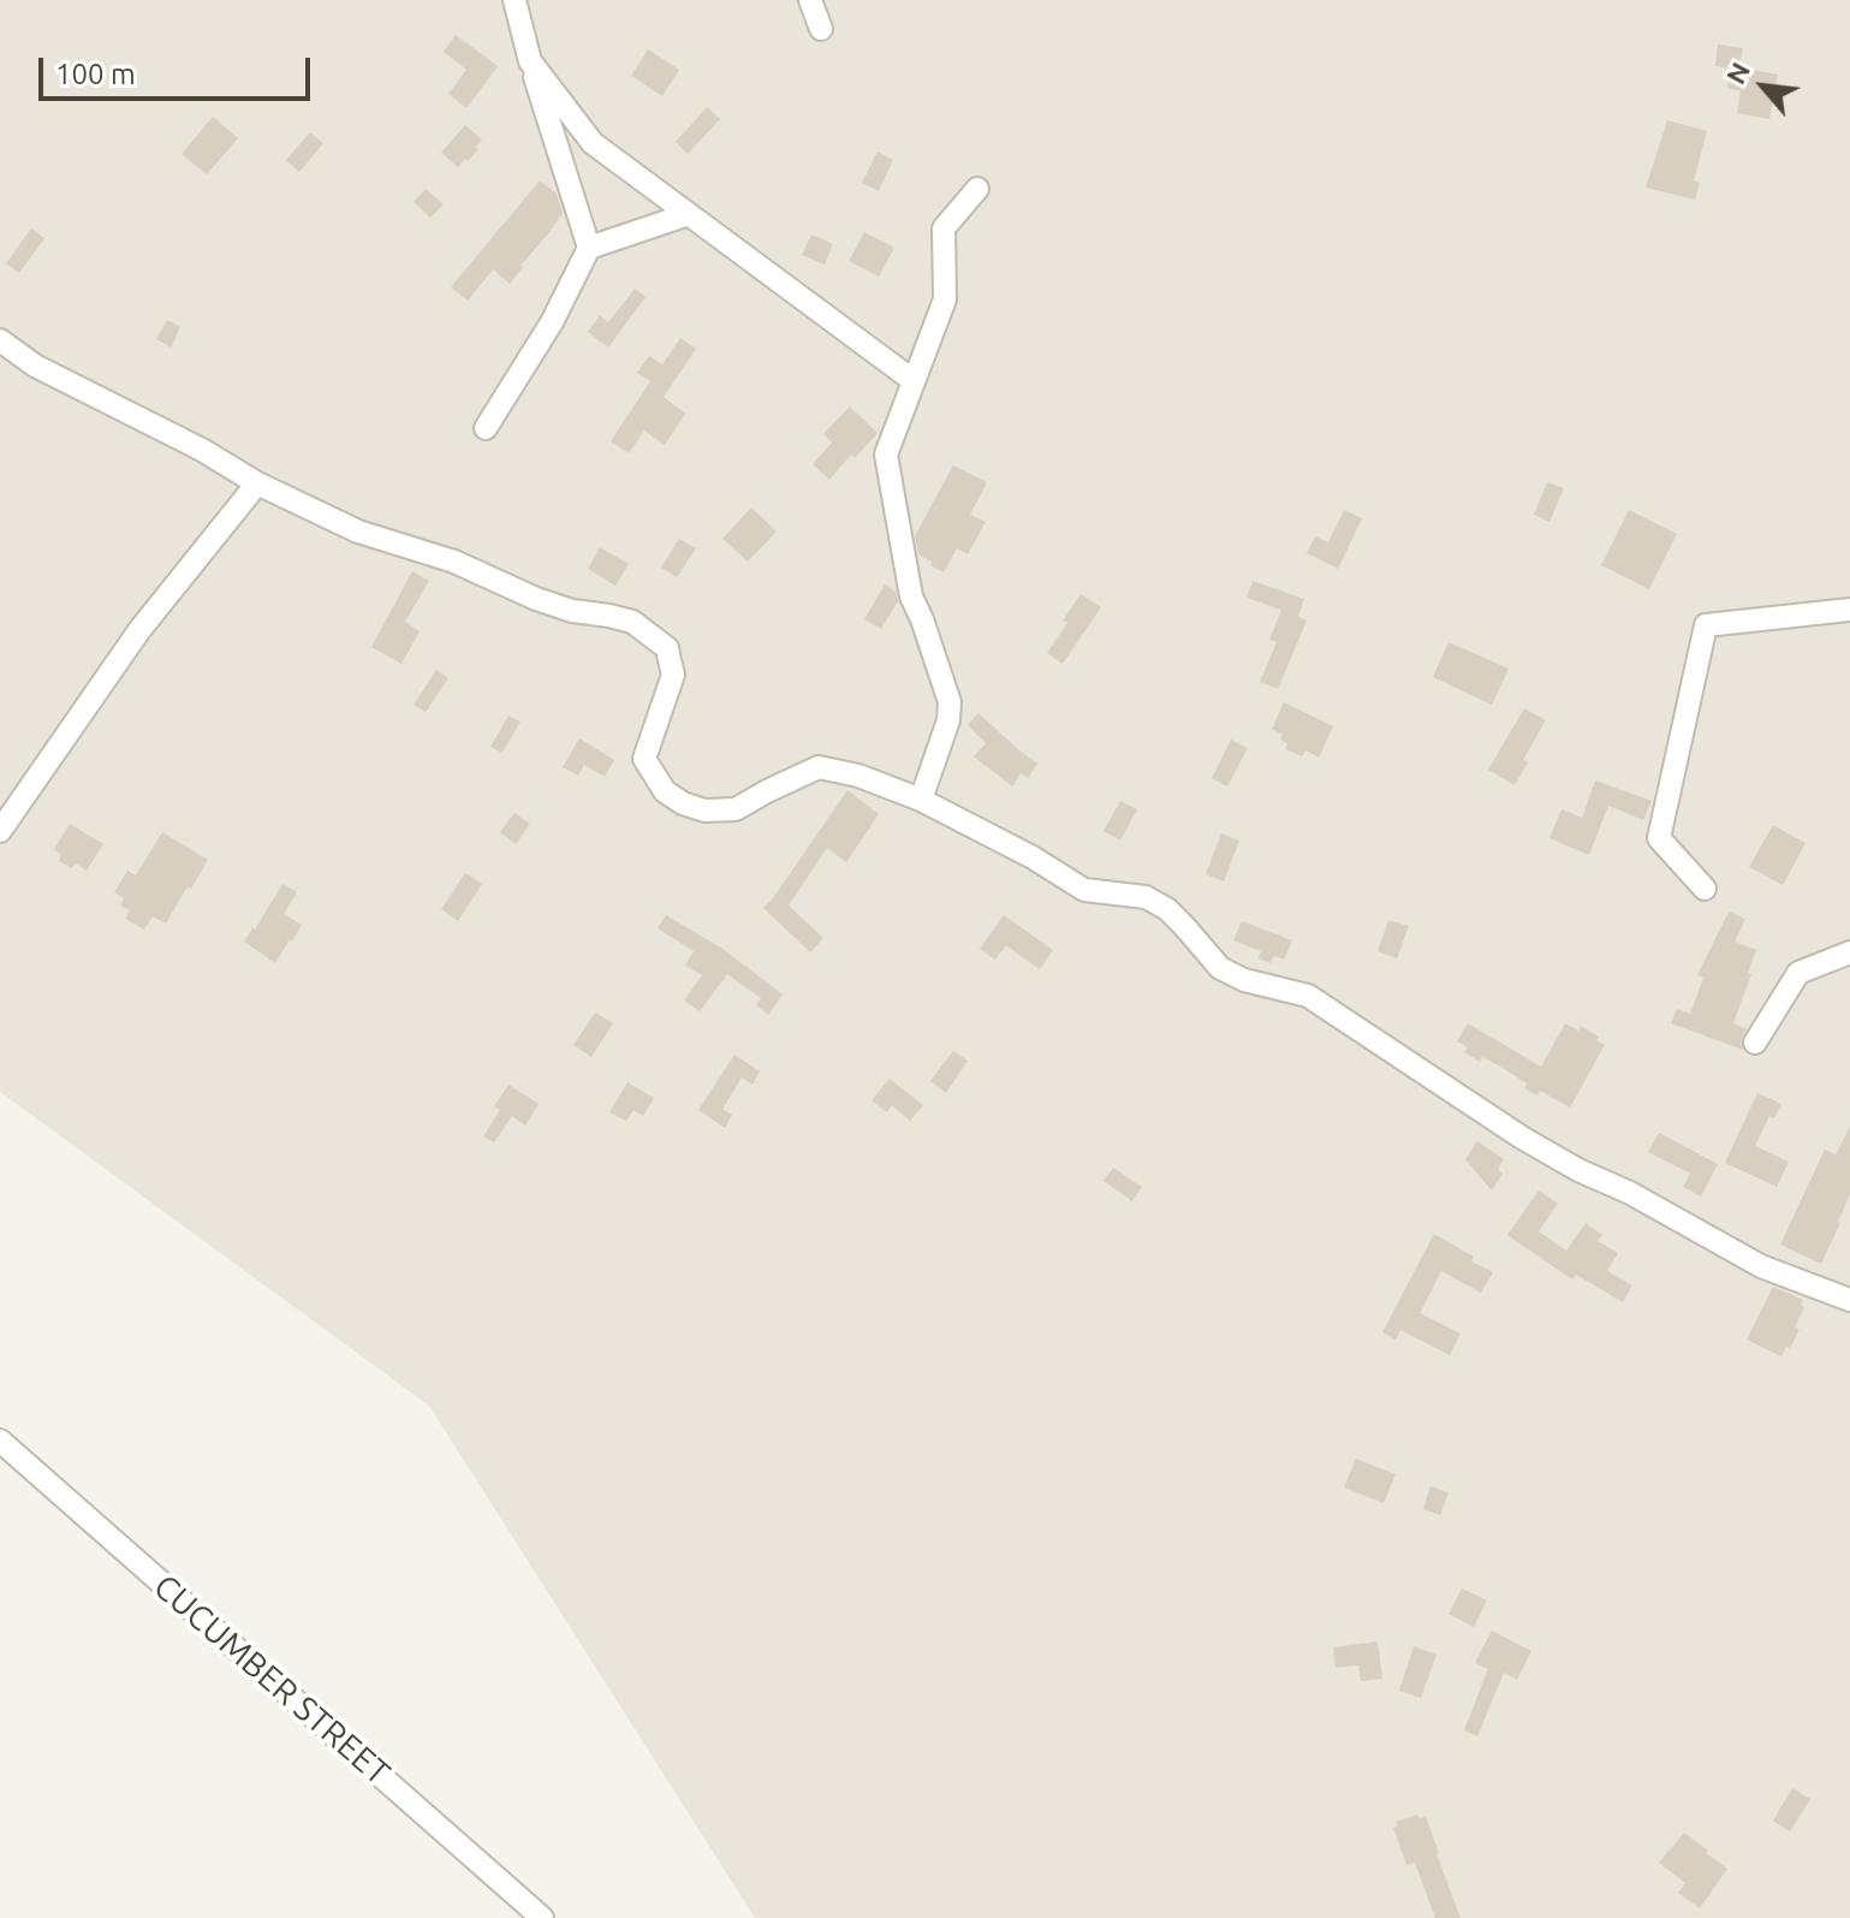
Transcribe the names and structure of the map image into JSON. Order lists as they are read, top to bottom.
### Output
{
  "streets": {
    "street": ["CUCUMBER STREET"]
  },
  "scale_bar": "100 m",
  "north": "top left"
}
